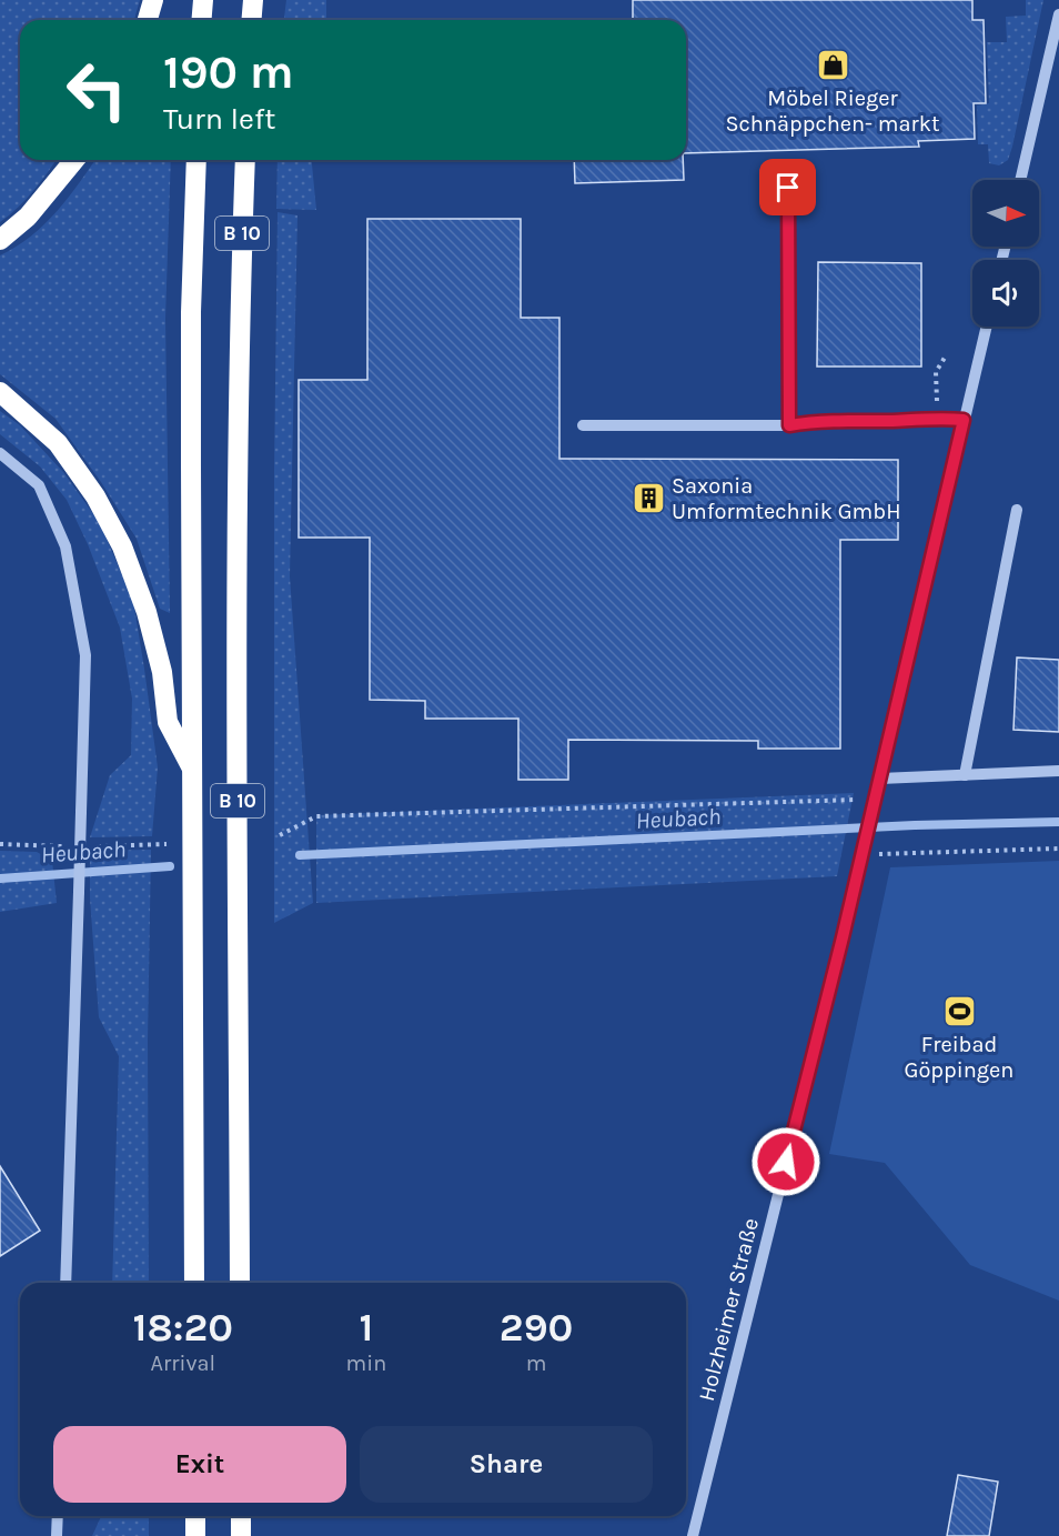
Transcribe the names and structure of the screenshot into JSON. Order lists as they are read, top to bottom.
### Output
{
  "streets": {
    "highway": ["B 10"],
    "street": ["Holzheimer Straße"]
  },
  "water": ["Heubach"],
  "places": {
    "shop": ["Möbel Rieger Schnäppchen- markt"],
    "building": ["Saxonia Umformtechnik GmbH"],
    "sports": ["Freibad Göppingen"]
  },
  "north": "right",
  "page": {
    "turn": ["190 m", "Turn left"],
    "eta": [
      "18:20",
      "Arrival",
      "1",
      "min",
      "290",
      "m"
    ],
    "buttons": ["Exit", "Share"]
  }
}
